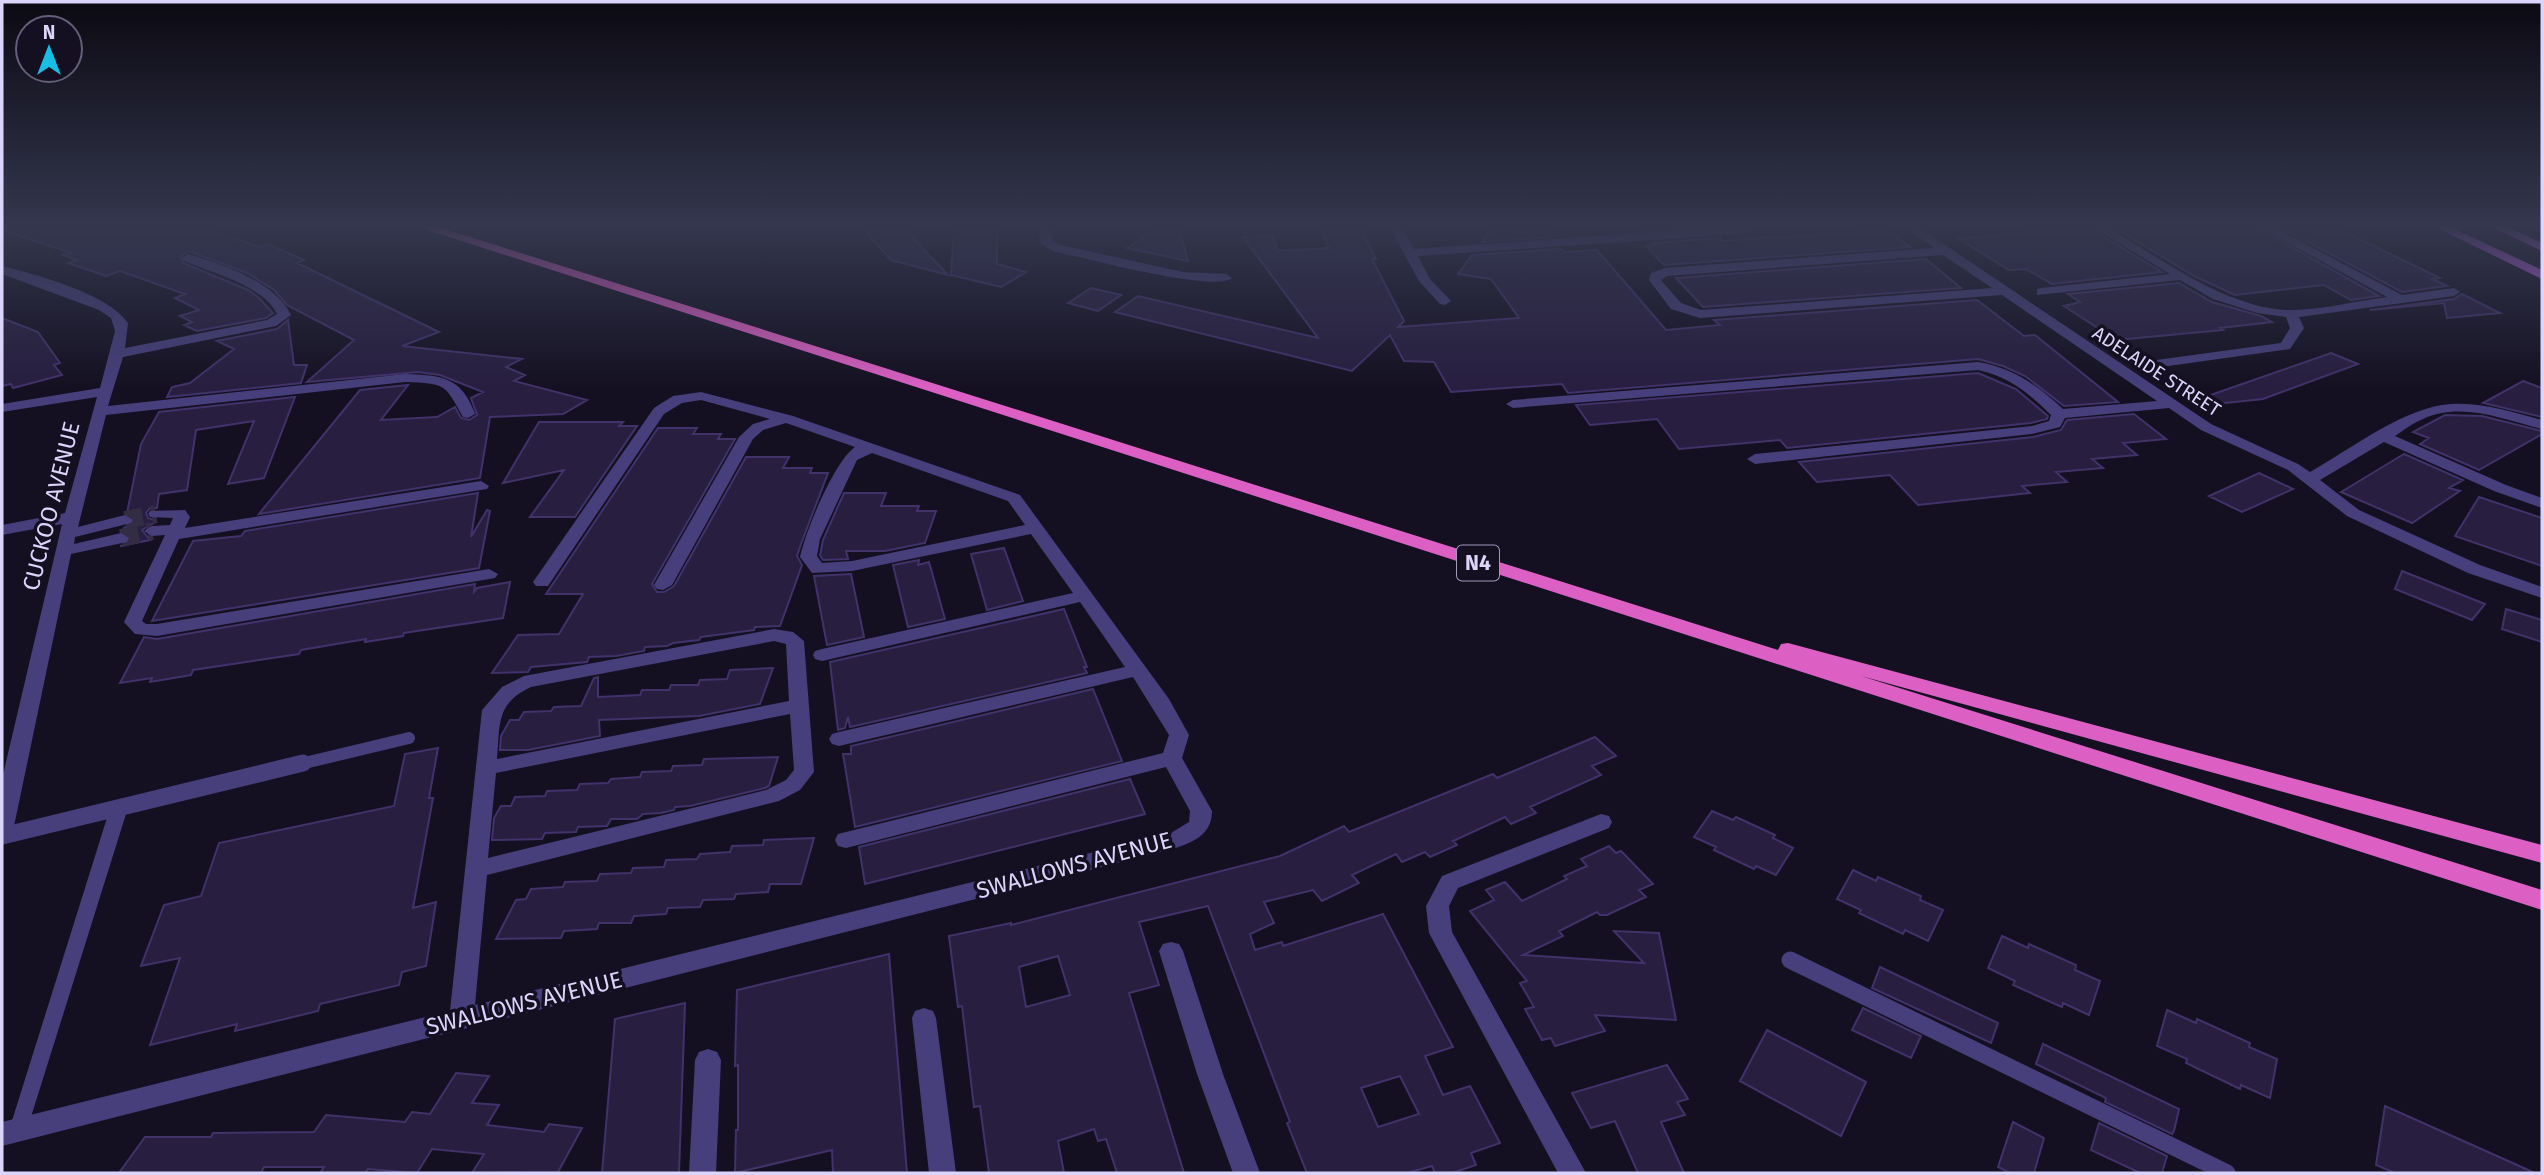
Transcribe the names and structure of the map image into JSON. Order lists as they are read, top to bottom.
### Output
{
  "streets": {
    "highway": ["N4"],
    "street": ["ADELAIDE STREET", "CUCKOO AVENUE", "SWALLOWS AVENUE"]
  },
  "north": "top"
}
